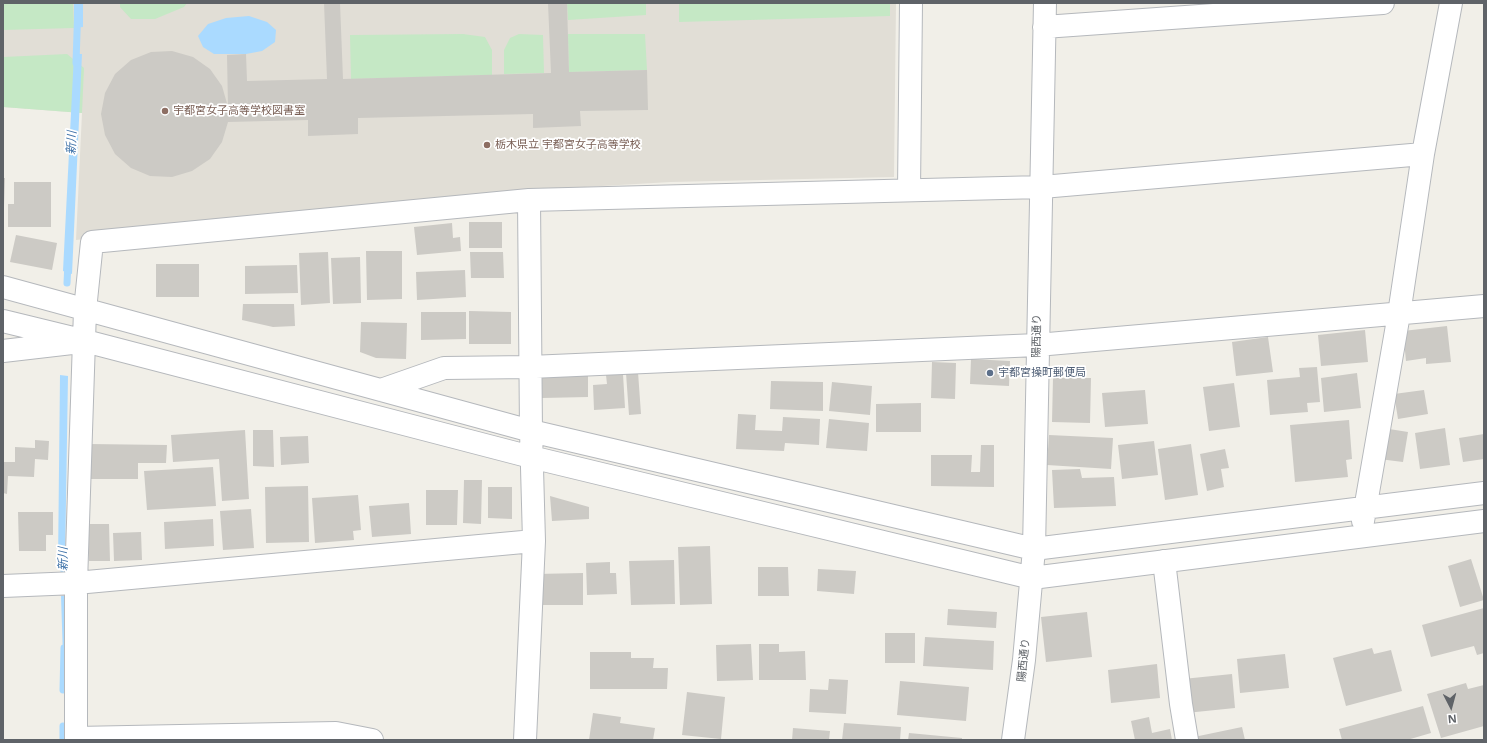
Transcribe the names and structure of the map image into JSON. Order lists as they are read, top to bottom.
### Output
{
  "streets": {
    "street": ["陽西通り"]
  },
  "water": ["新川"],
  "places": ["宇都宮女子高等学校図書室", "栃木県立 宇都宮女子高等学校", "宇都宮操町郵便局"],
  "north": "bottom"
}
